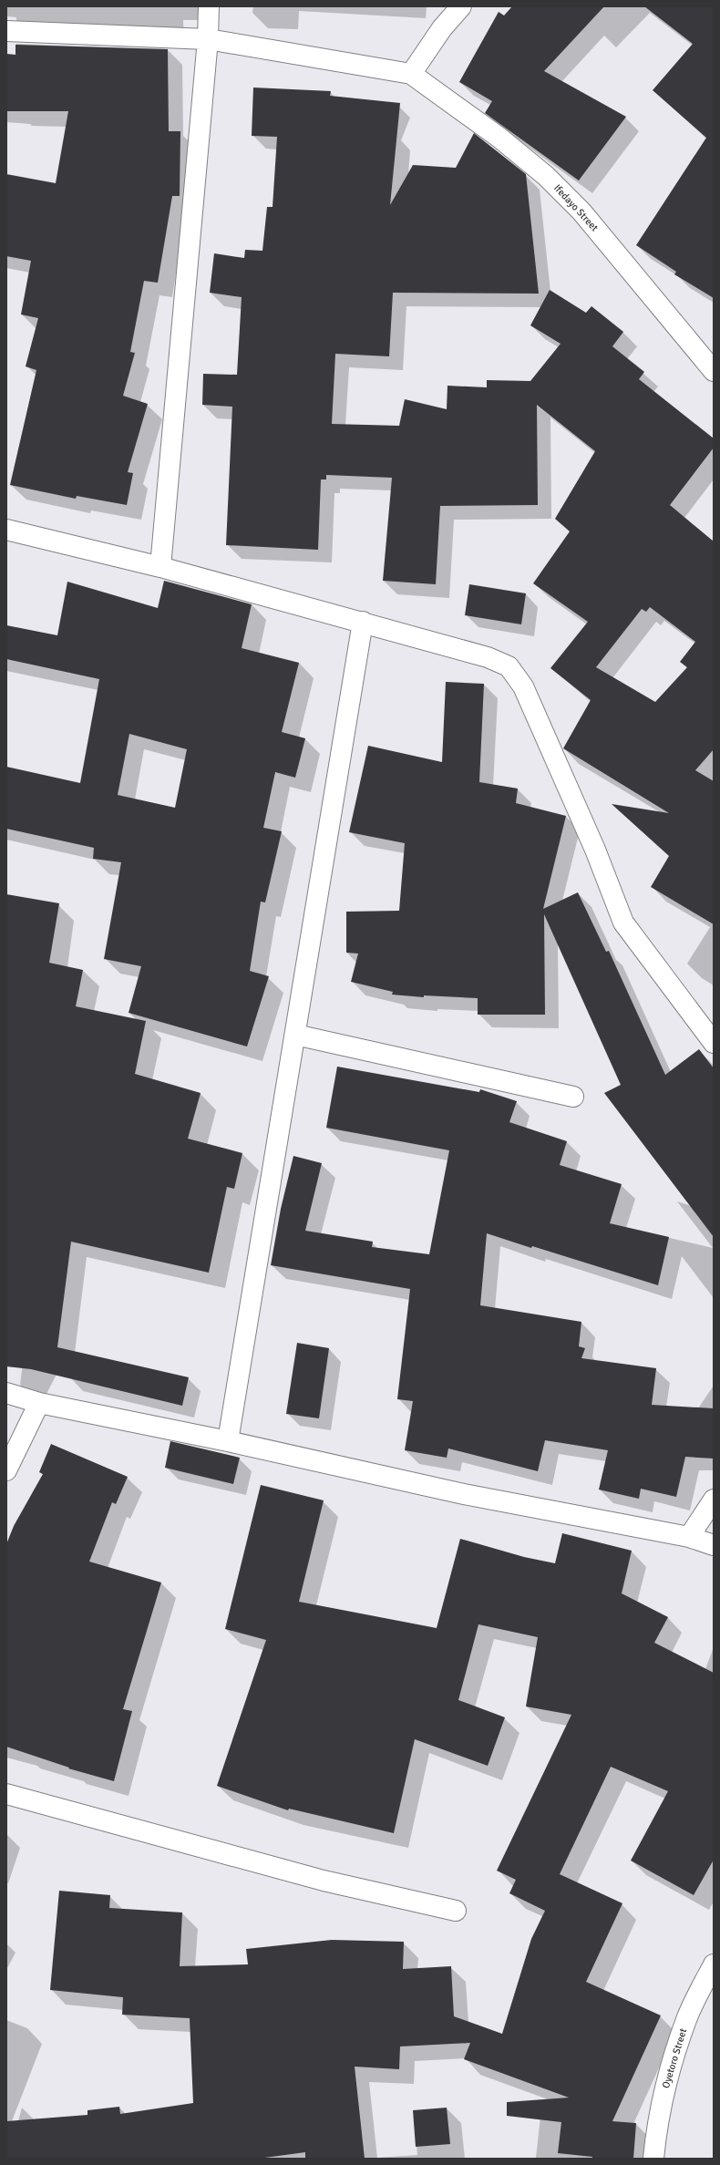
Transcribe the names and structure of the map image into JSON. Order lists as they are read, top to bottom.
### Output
{
  "streets": {
    "street": ["Ifedayo Street", "Oyetoro Street"]
  }
}
